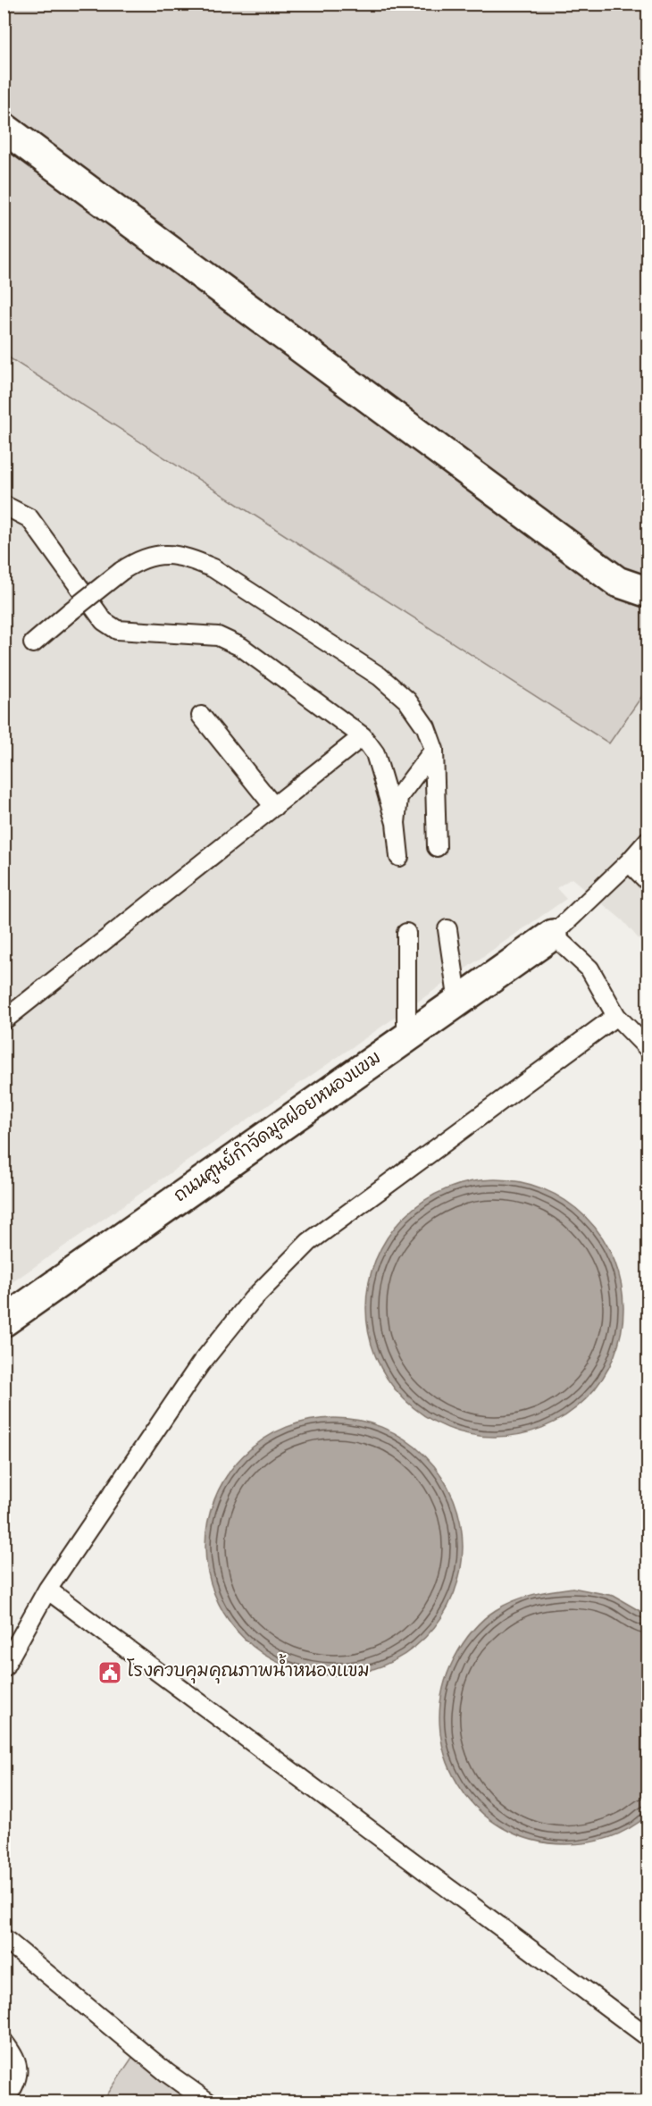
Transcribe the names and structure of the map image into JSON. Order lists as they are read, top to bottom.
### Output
{
  "streets": {
    "street": ["ถนนศูนย์กำจัดมูลฝอยหนองแขม"]
  },
  "places": {
    "public building": ["โรงควบคุมคุณภาพน้ำหนองแขม"]
  }
}
